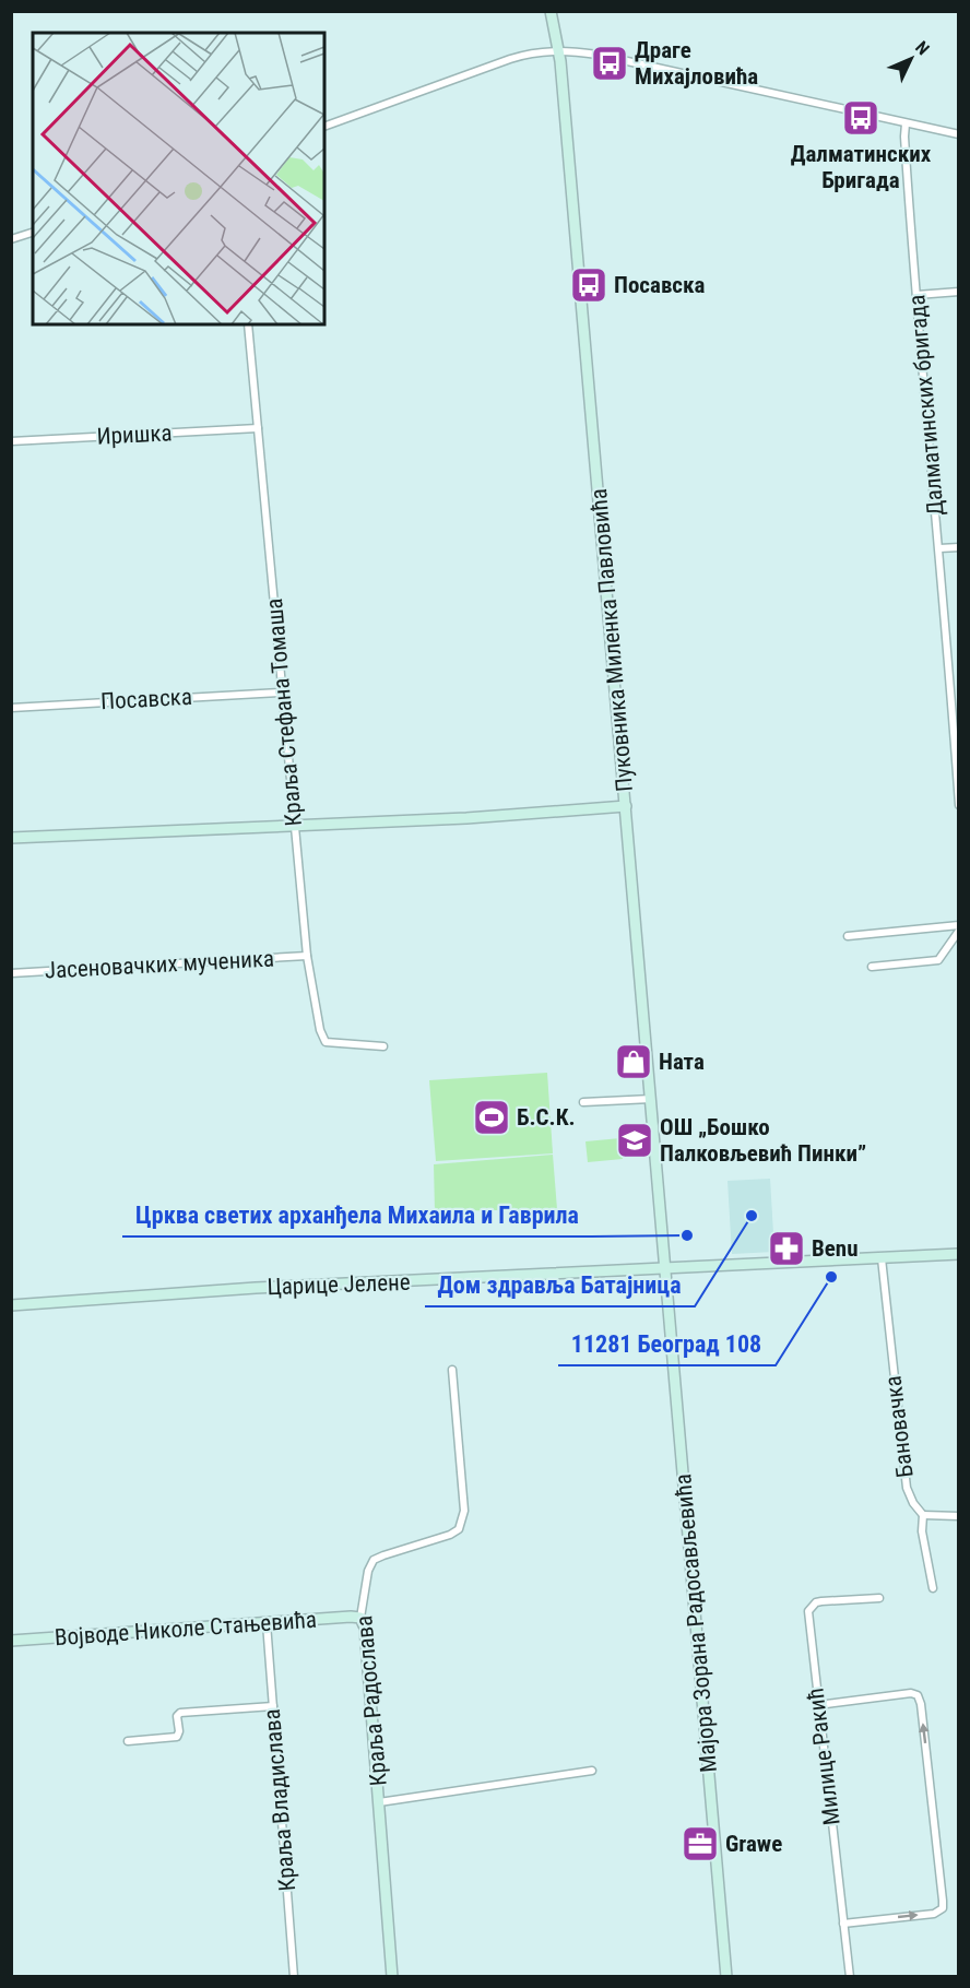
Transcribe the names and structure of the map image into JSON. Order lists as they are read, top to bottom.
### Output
{
  "streets": {
    "main road": [
      "Пуковника Миленка Павловића",
      "Царице Јелене",
      "Мајора Зорана Радосављевића",
      "Војводе Николе Стањевића",
      "Краља Радослава"
    ],
    "street": [
      "Далматинских бригада",
      "Иришка",
      "Посавска",
      "Краља Стефана Томаша",
      "Јасеновачких мученика",
      "Бановачка",
      "Милице Ракић",
      "Краља Владислава"
    ]
  },
  "crossings": [
    ["Иришка", "Краља Стефана Томаша"],
    ["Пуковника Миленка Павловића", "Царице Јелене"],
    ["Пуковника Миленка Павловића", "Мајора Зорана Радосављевића"],
    ["Посавска", "Краља Стефана Томаша"],
    ["Краља Стефана Томаша", "Јасеновачких мученика"],
    ["Царице Јелене", "Бановачка"],
    ["Царице Јелене", "Мајора Зорана Радосављевића"],
    ["Војводе Николе Стањевића", "Краља Радослава"],
    ["Војводе Николе Стањевића", "Краља Владислава"]
  ],
  "places": {
    "bus stop": ["Драге Михајловића", "Далматинских Бригада", "Посавска"],
    "shop": ["Ната"],
    "sports": ["Б.С.К."],
    "school or university": ["ОШ „Бошко Палковљевић Пинки”"],
    "other": ["Дом здравља Батајница", "Црква светих арханђела Михаила и Гаврила", "11281 Београд 108"],
    "pharmacy": ["Benu"],
    "office": ["Grawe"]
  },
  "north": "top right"
}
